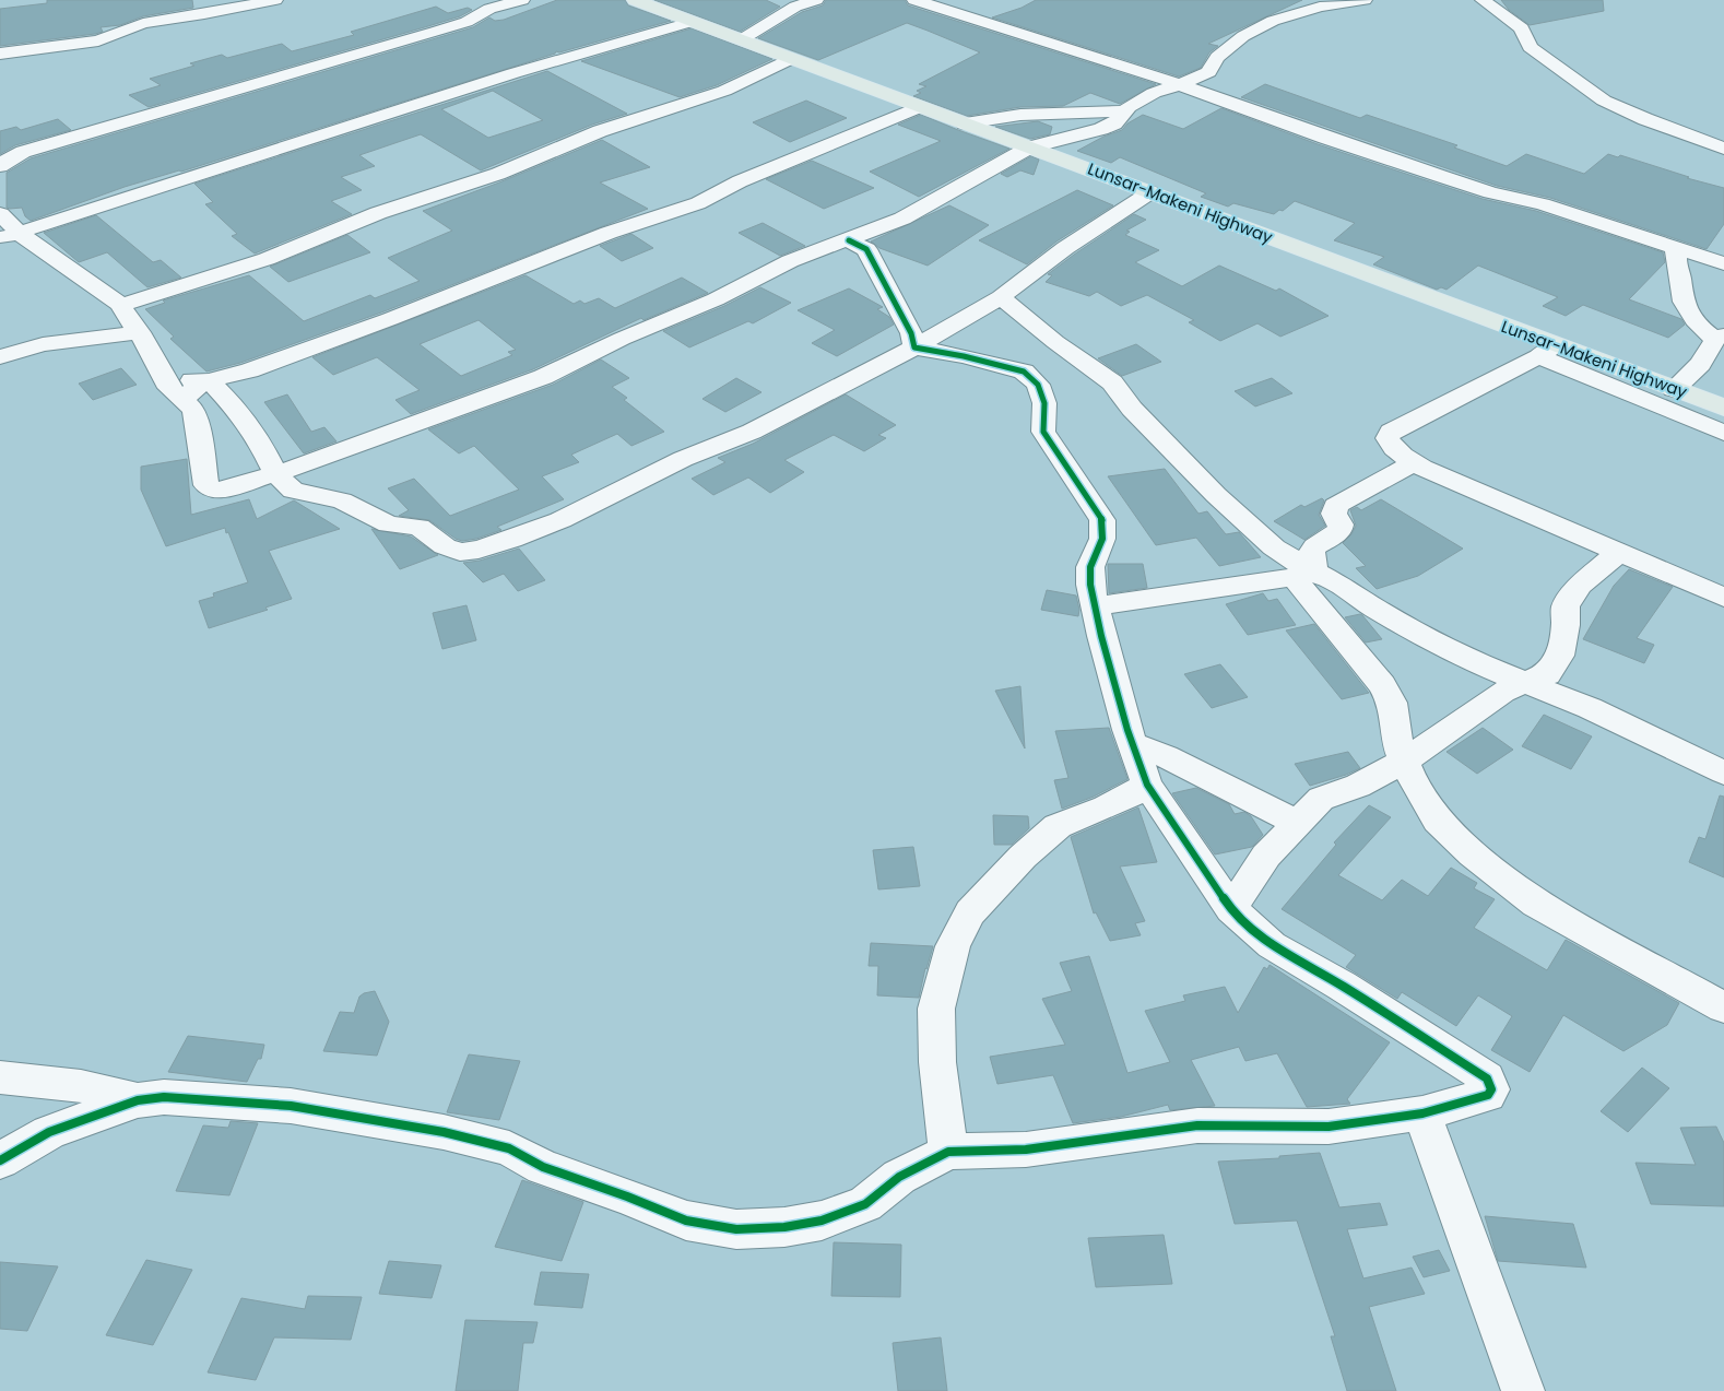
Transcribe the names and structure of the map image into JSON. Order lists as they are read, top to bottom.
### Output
{
  "streets": {
    "main road": ["Lunsar-Makeni Highway"]
  }
}
